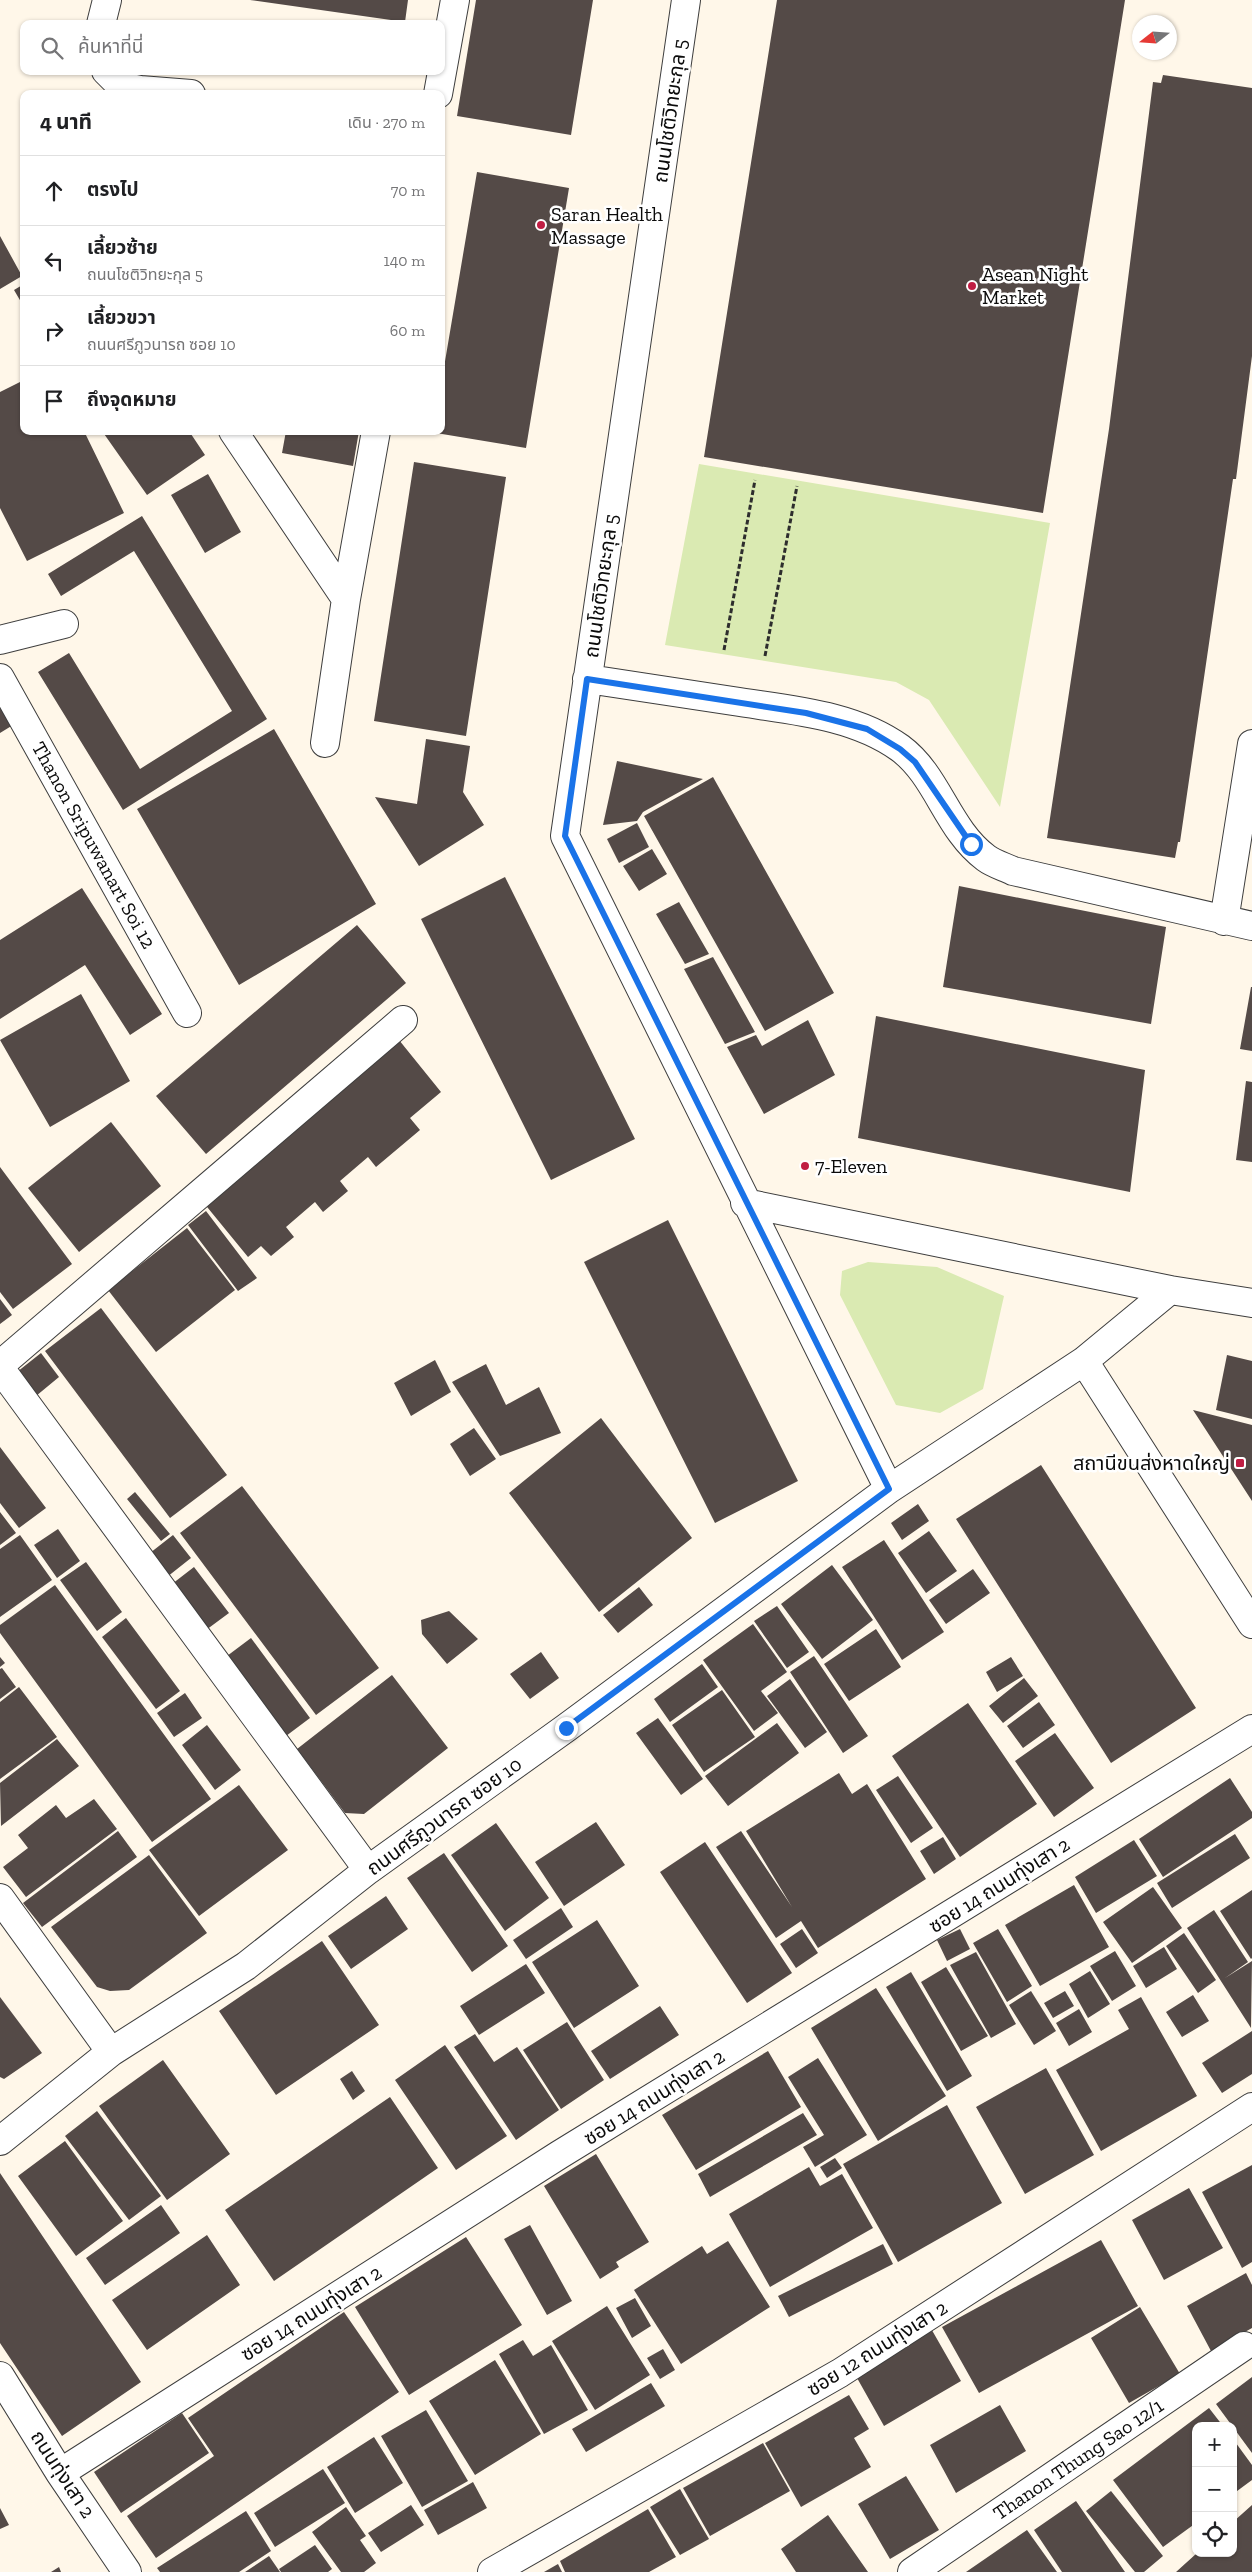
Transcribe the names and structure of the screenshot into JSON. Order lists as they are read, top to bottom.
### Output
{
  "streets": {
    "street": [
      "ถนนโชติวิทยะกุล 5",
      "Thanon Sripuwanart Soi 12",
      "ถนนศรีภูวนารถ ซอย 10",
      "ซอย 14 ถนนทุ่งเสา 2",
      "ซอย 12 ถนนทุ่งเสา 2",
      "Thanon Thung Sao 12/1",
      "ถนนทุ่งเสา 2"
    ]
  },
  "crossings": [
    ["ถนนโชติวิทยะกุล 5", "ถนนศรีภูวนารถ ซอย 10"],
    ["ซอย 14 ถนนทุ่งเสา 2", "ถนนทุ่งเสา 2"]
  ],
  "places": {
    "other": ["Saran Health Massage", "Asean Night Market", "7-Eleven"],
    "transit": ["สถานีขนส่งหาดใหญ่"]
  },
  "north": "left",
  "page": {
    "search": "ค้นหาที่นี่",
    "heading": ["4 นาที", "เดิน · 270 m"],
    "list": [
      ["ตรงไป", "70 m"],
      ["เลี้ยวซ้าย", "ถนนโชติวิทยะกุล 5", "140 m"],
      ["เลี้ยวขวา", "ถนนศรีภูวนารถ ซอย 10", "60 m"],
      "ถึงจุดหมาย"
    ],
    "map_buttons": ["+", "−"]
  }
}
